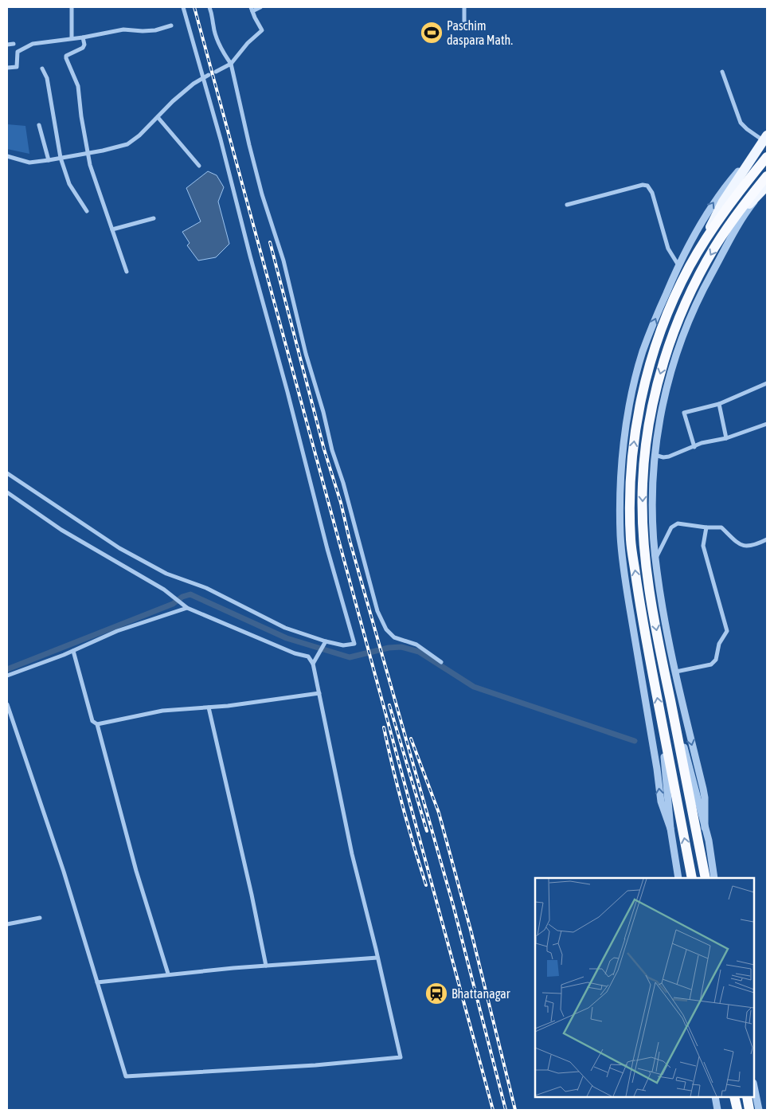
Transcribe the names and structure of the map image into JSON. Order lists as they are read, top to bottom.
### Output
{
  "places": {
    "sports": ["Paschim daspara Math."],
    "station": ["Bhattanagar"]
  }
}
